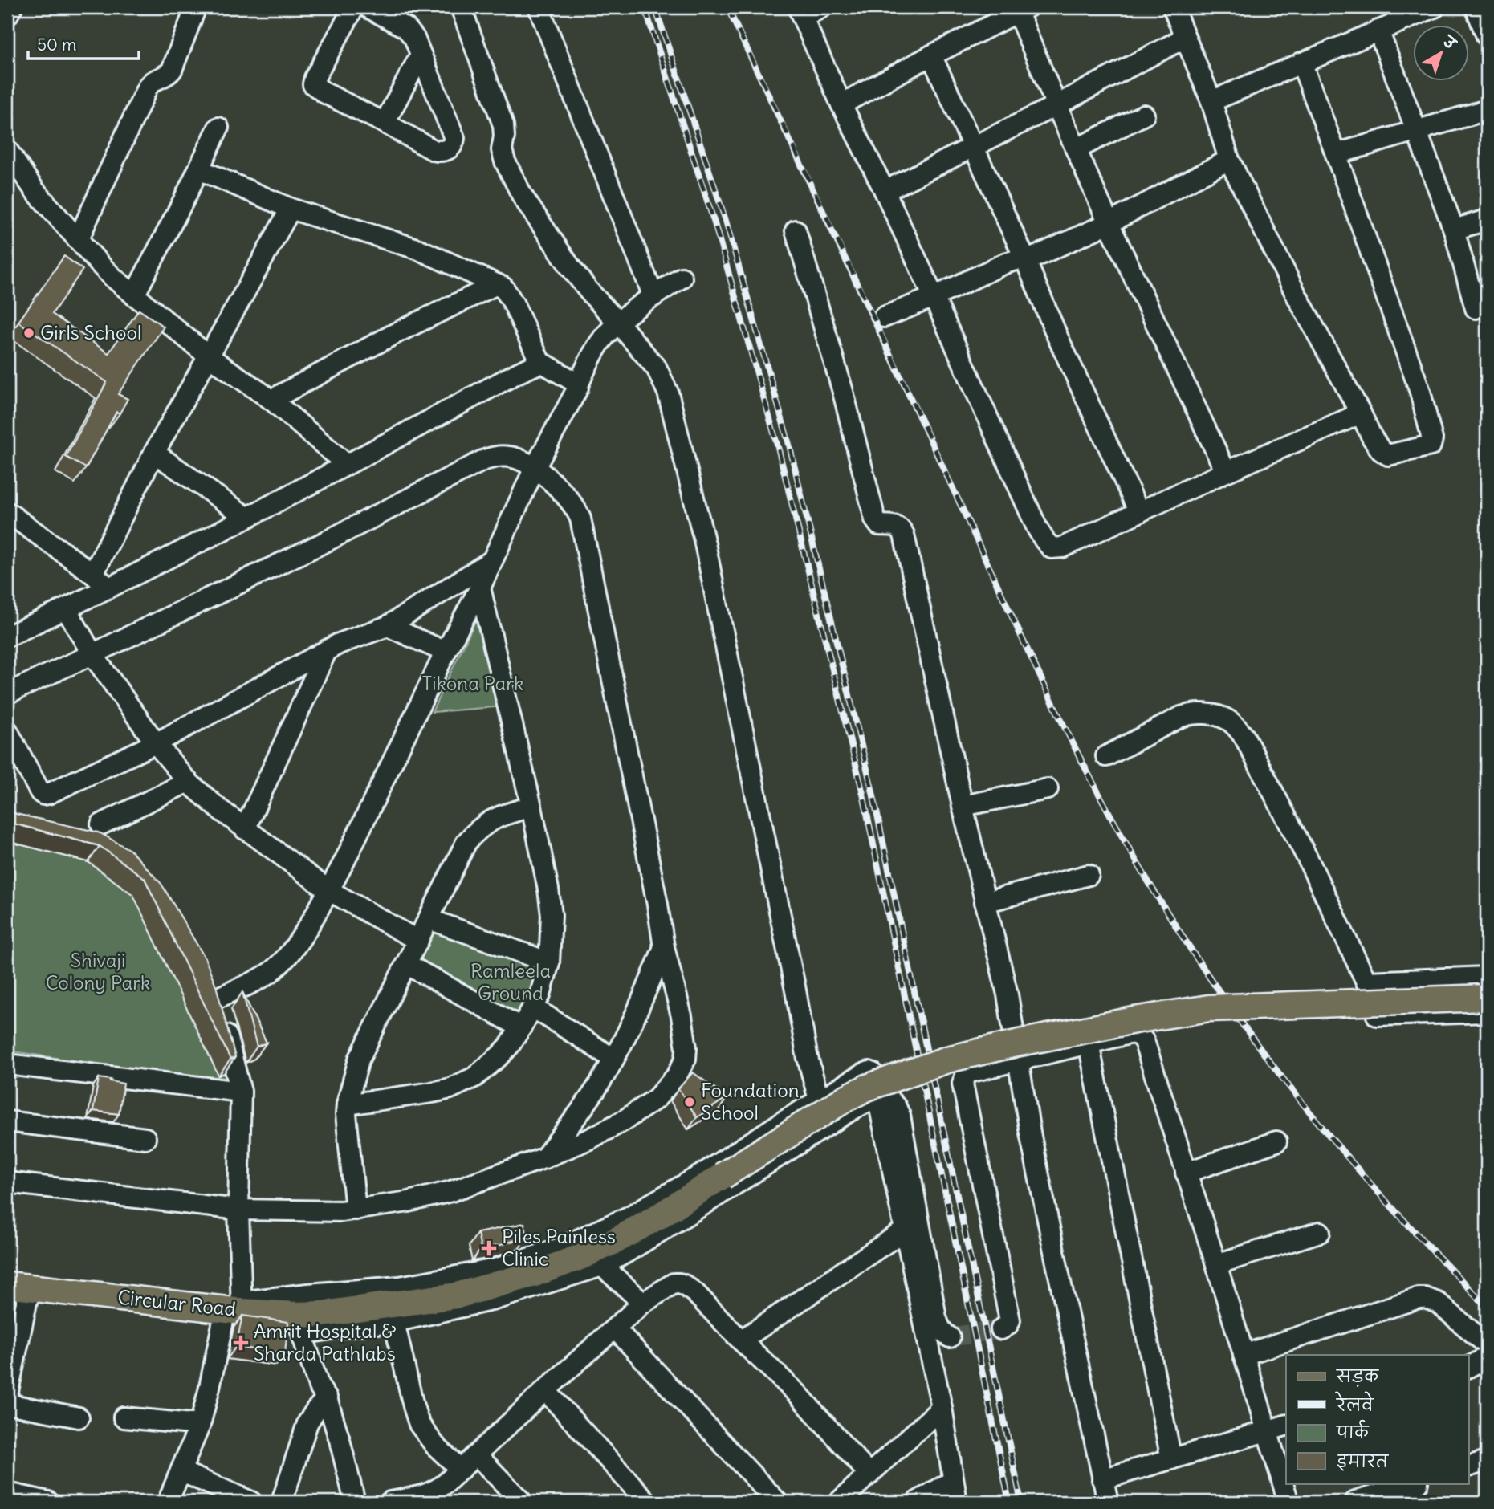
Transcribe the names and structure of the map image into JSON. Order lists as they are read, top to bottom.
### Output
{
  "streets": {
    "main road": ["Circular Road"]
  },
  "parks": ["Tikona Park", "Shivaji Colony Park", "Ramleela Ground"],
  "places": {
    "other": ["Girls School", "Foundation School"],
    "health": ["Piles Painless Clinic", "Amrit Hospital & Sharda Pathlabs"]
  },
  "legend": [
    "सड़क",
    "रेलवे",
    "पार्क",
    "इमारत"
  ],
  "scale_bar": "50 m",
  "north": "top right"
}
